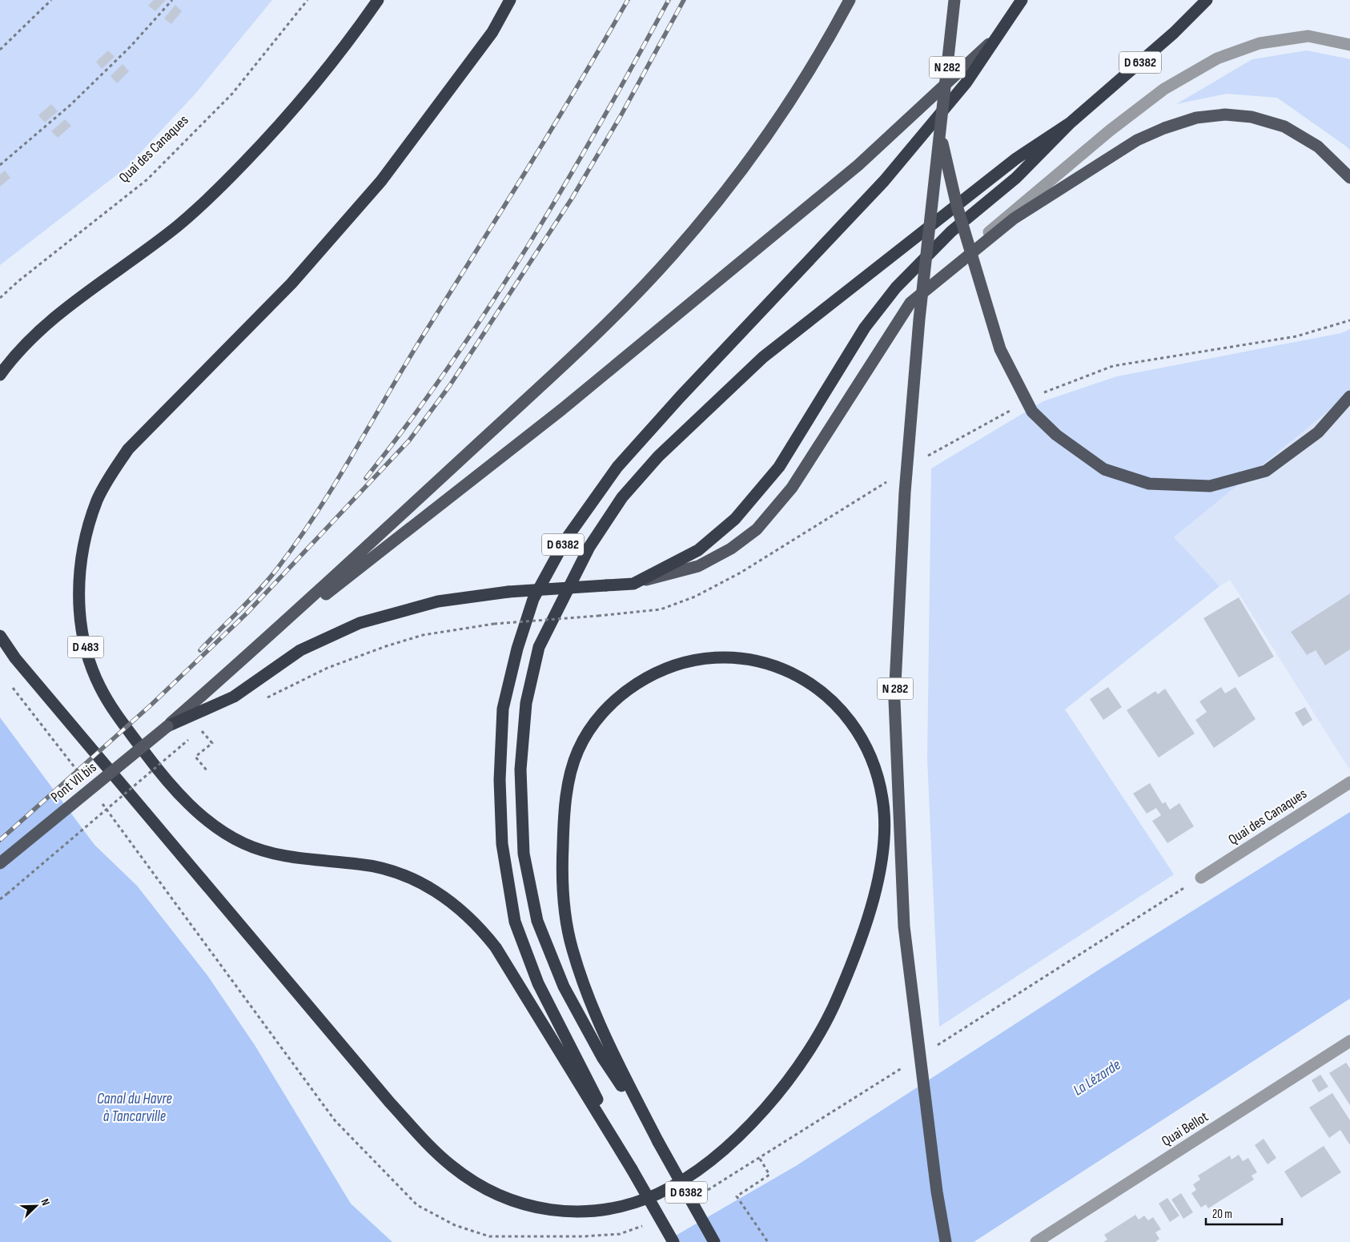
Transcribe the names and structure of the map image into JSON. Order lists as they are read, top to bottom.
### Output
{
  "streets": {
    "highway": ["D 6382", "D 483"],
    "main road": ["N 282", "Pont VII bis"],
    "street": ["Quai des Canaques", "Quai Bellot"]
  },
  "crossings": [
    ["D 6382", "D 483"]
  ],
  "water": ["La Lézarde", "Canal du Havre à Tancarville"],
  "scale_bar": "20 m",
  "north": "top right"
}
